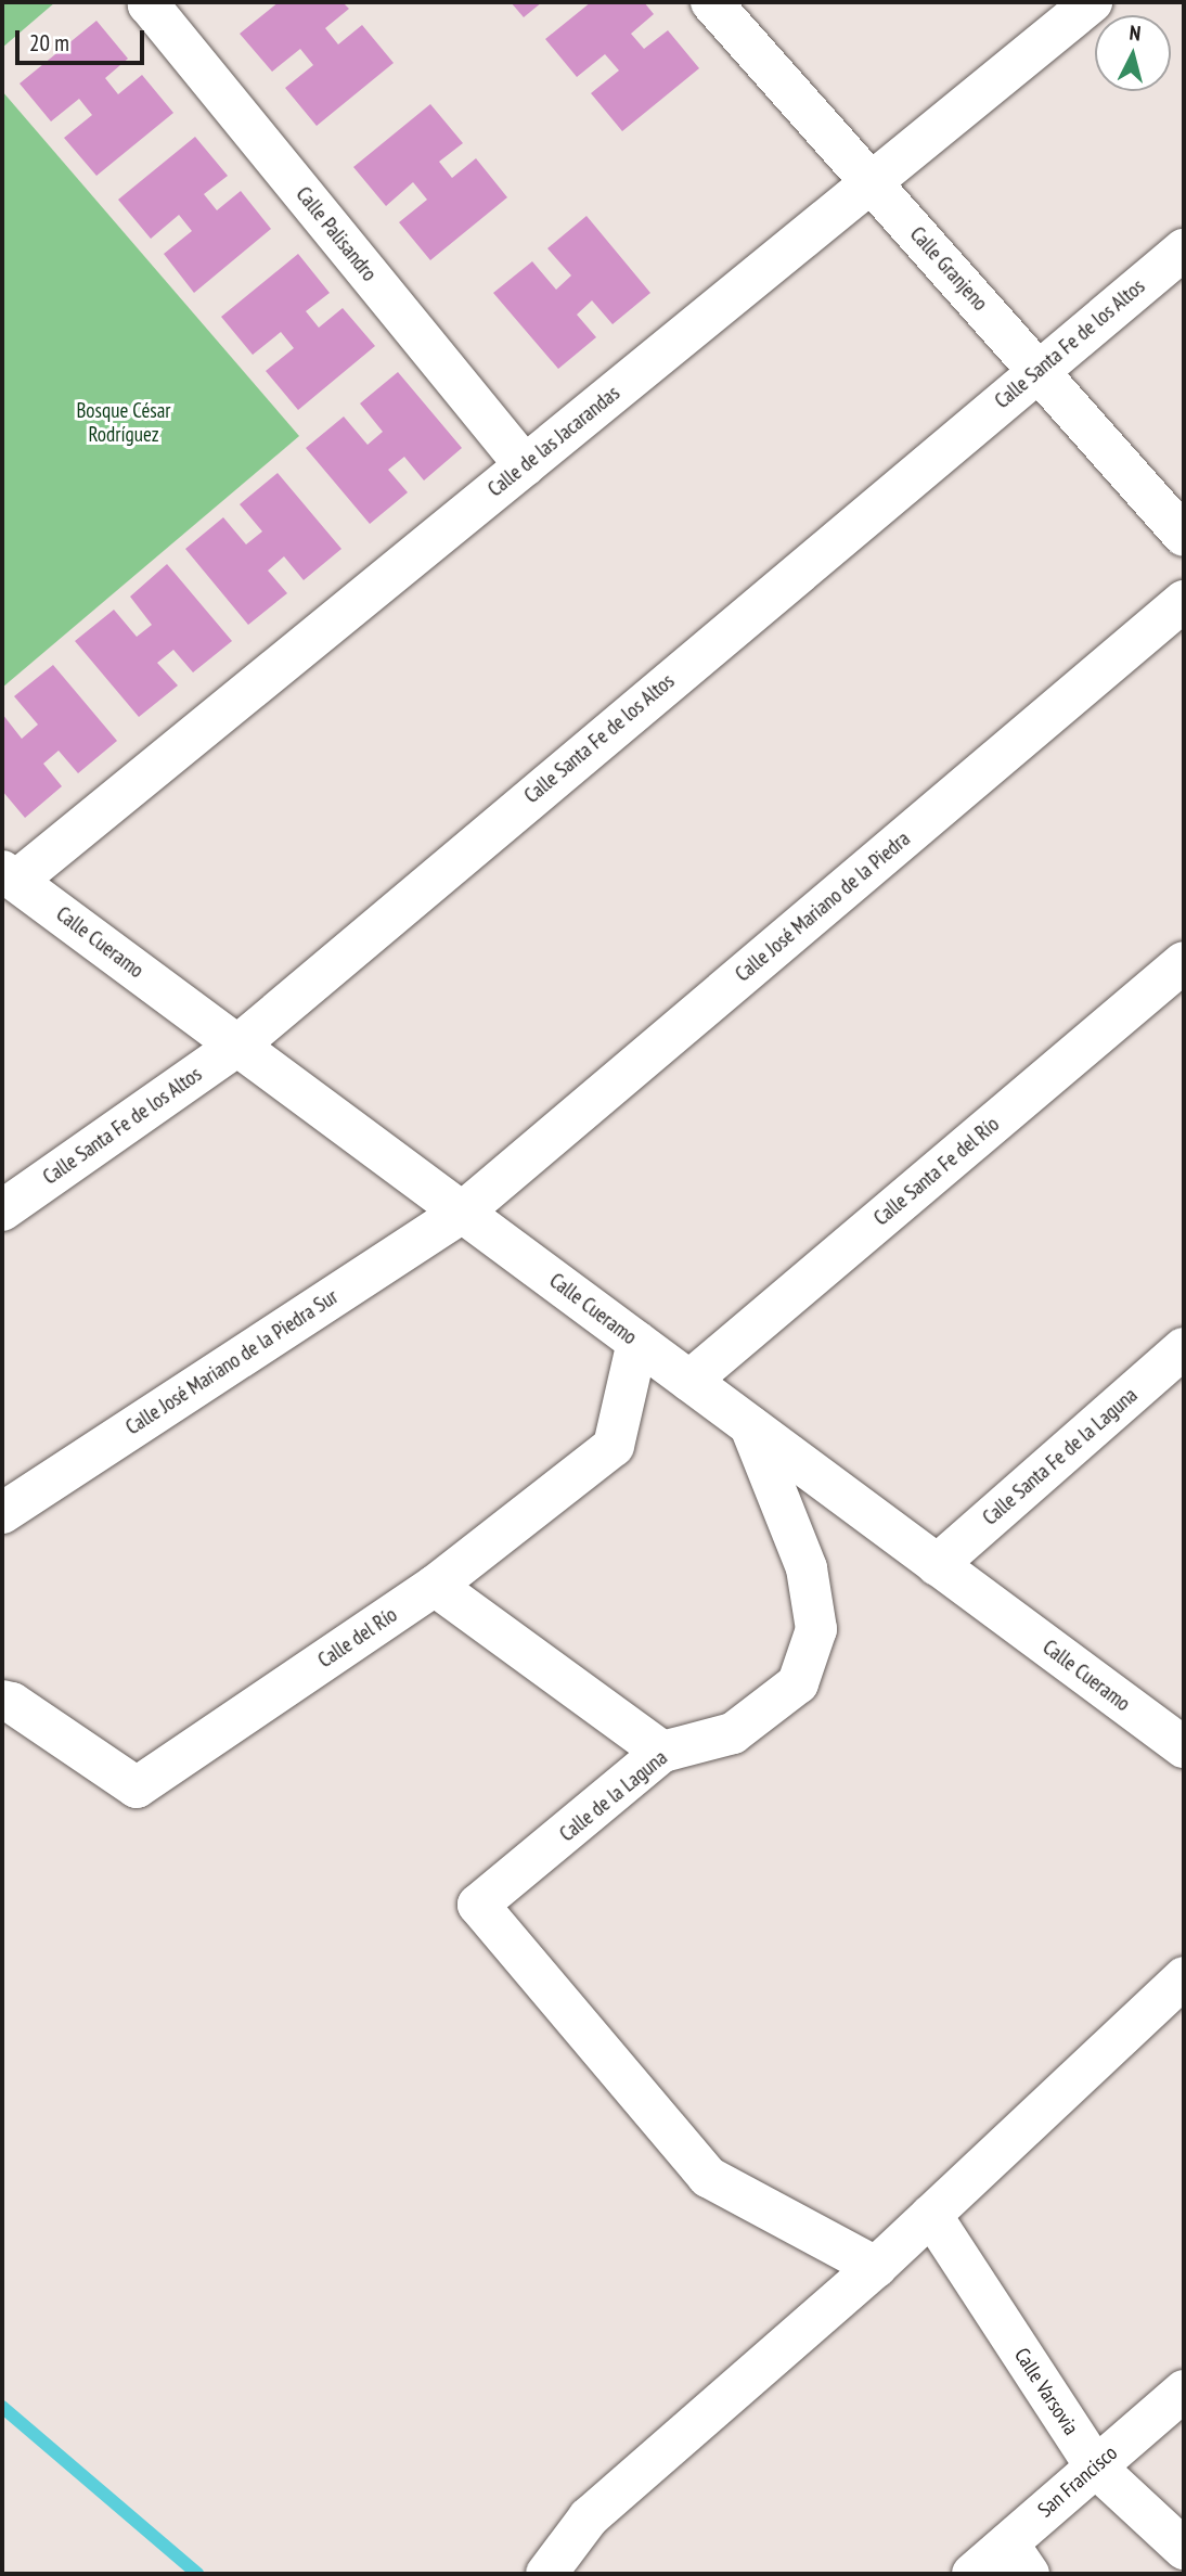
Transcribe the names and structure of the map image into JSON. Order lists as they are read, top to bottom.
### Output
{
  "streets": {
    "street": [
      "Calle Palisandro",
      "Calle Granjeno",
      "Calle Santa Fe de los Altos",
      "Calle de las Jacarandas",
      "Calle José Mariano de la Piedra",
      "Calle Cueramo",
      "Calle Santa Fe del Río",
      "Calle José Mariano de la Piedra Sur",
      "Calle Santa Fe de la Laguna",
      "Calle del Río",
      "Calle de la Laguna",
      "Calle Varsovia",
      "San Francisco"
    ]
  },
  "crossings": [
    ["Calle Palisandro", "Calle de las Jacarandas"],
    ["Calle Granjeno", "Calle Santa Fe de los Altos"],
    ["Calle Granjeno", "Calle de las Jacarandas"],
    ["Calle Santa Fe de los Altos", "Calle Cueramo"],
    ["Calle de las Jacarandas", "Calle Cueramo"],
    ["Calle José Mariano de la Piedra", "Calle Cueramo"],
    ["Calle José Mariano de la Piedra", "Calle José Mariano de la Piedra Sur"],
    ["Calle Cueramo", "Calle Santa Fe del Río"],
    ["Calle Cueramo", "Calle José Mariano de la Piedra Sur"],
    ["Calle Cueramo", "Calle Santa Fe de la Laguna"],
    ["Calle Cueramo", "Calle del Río"],
    ["Calle Cueramo", "Calle de la Laguna"],
    ["Calle Varsovia", "San Francisco"]
  ],
  "parks": ["Bosque César Rodríguez"],
  "scale_bar": "20 m",
  "north": "top"
}
